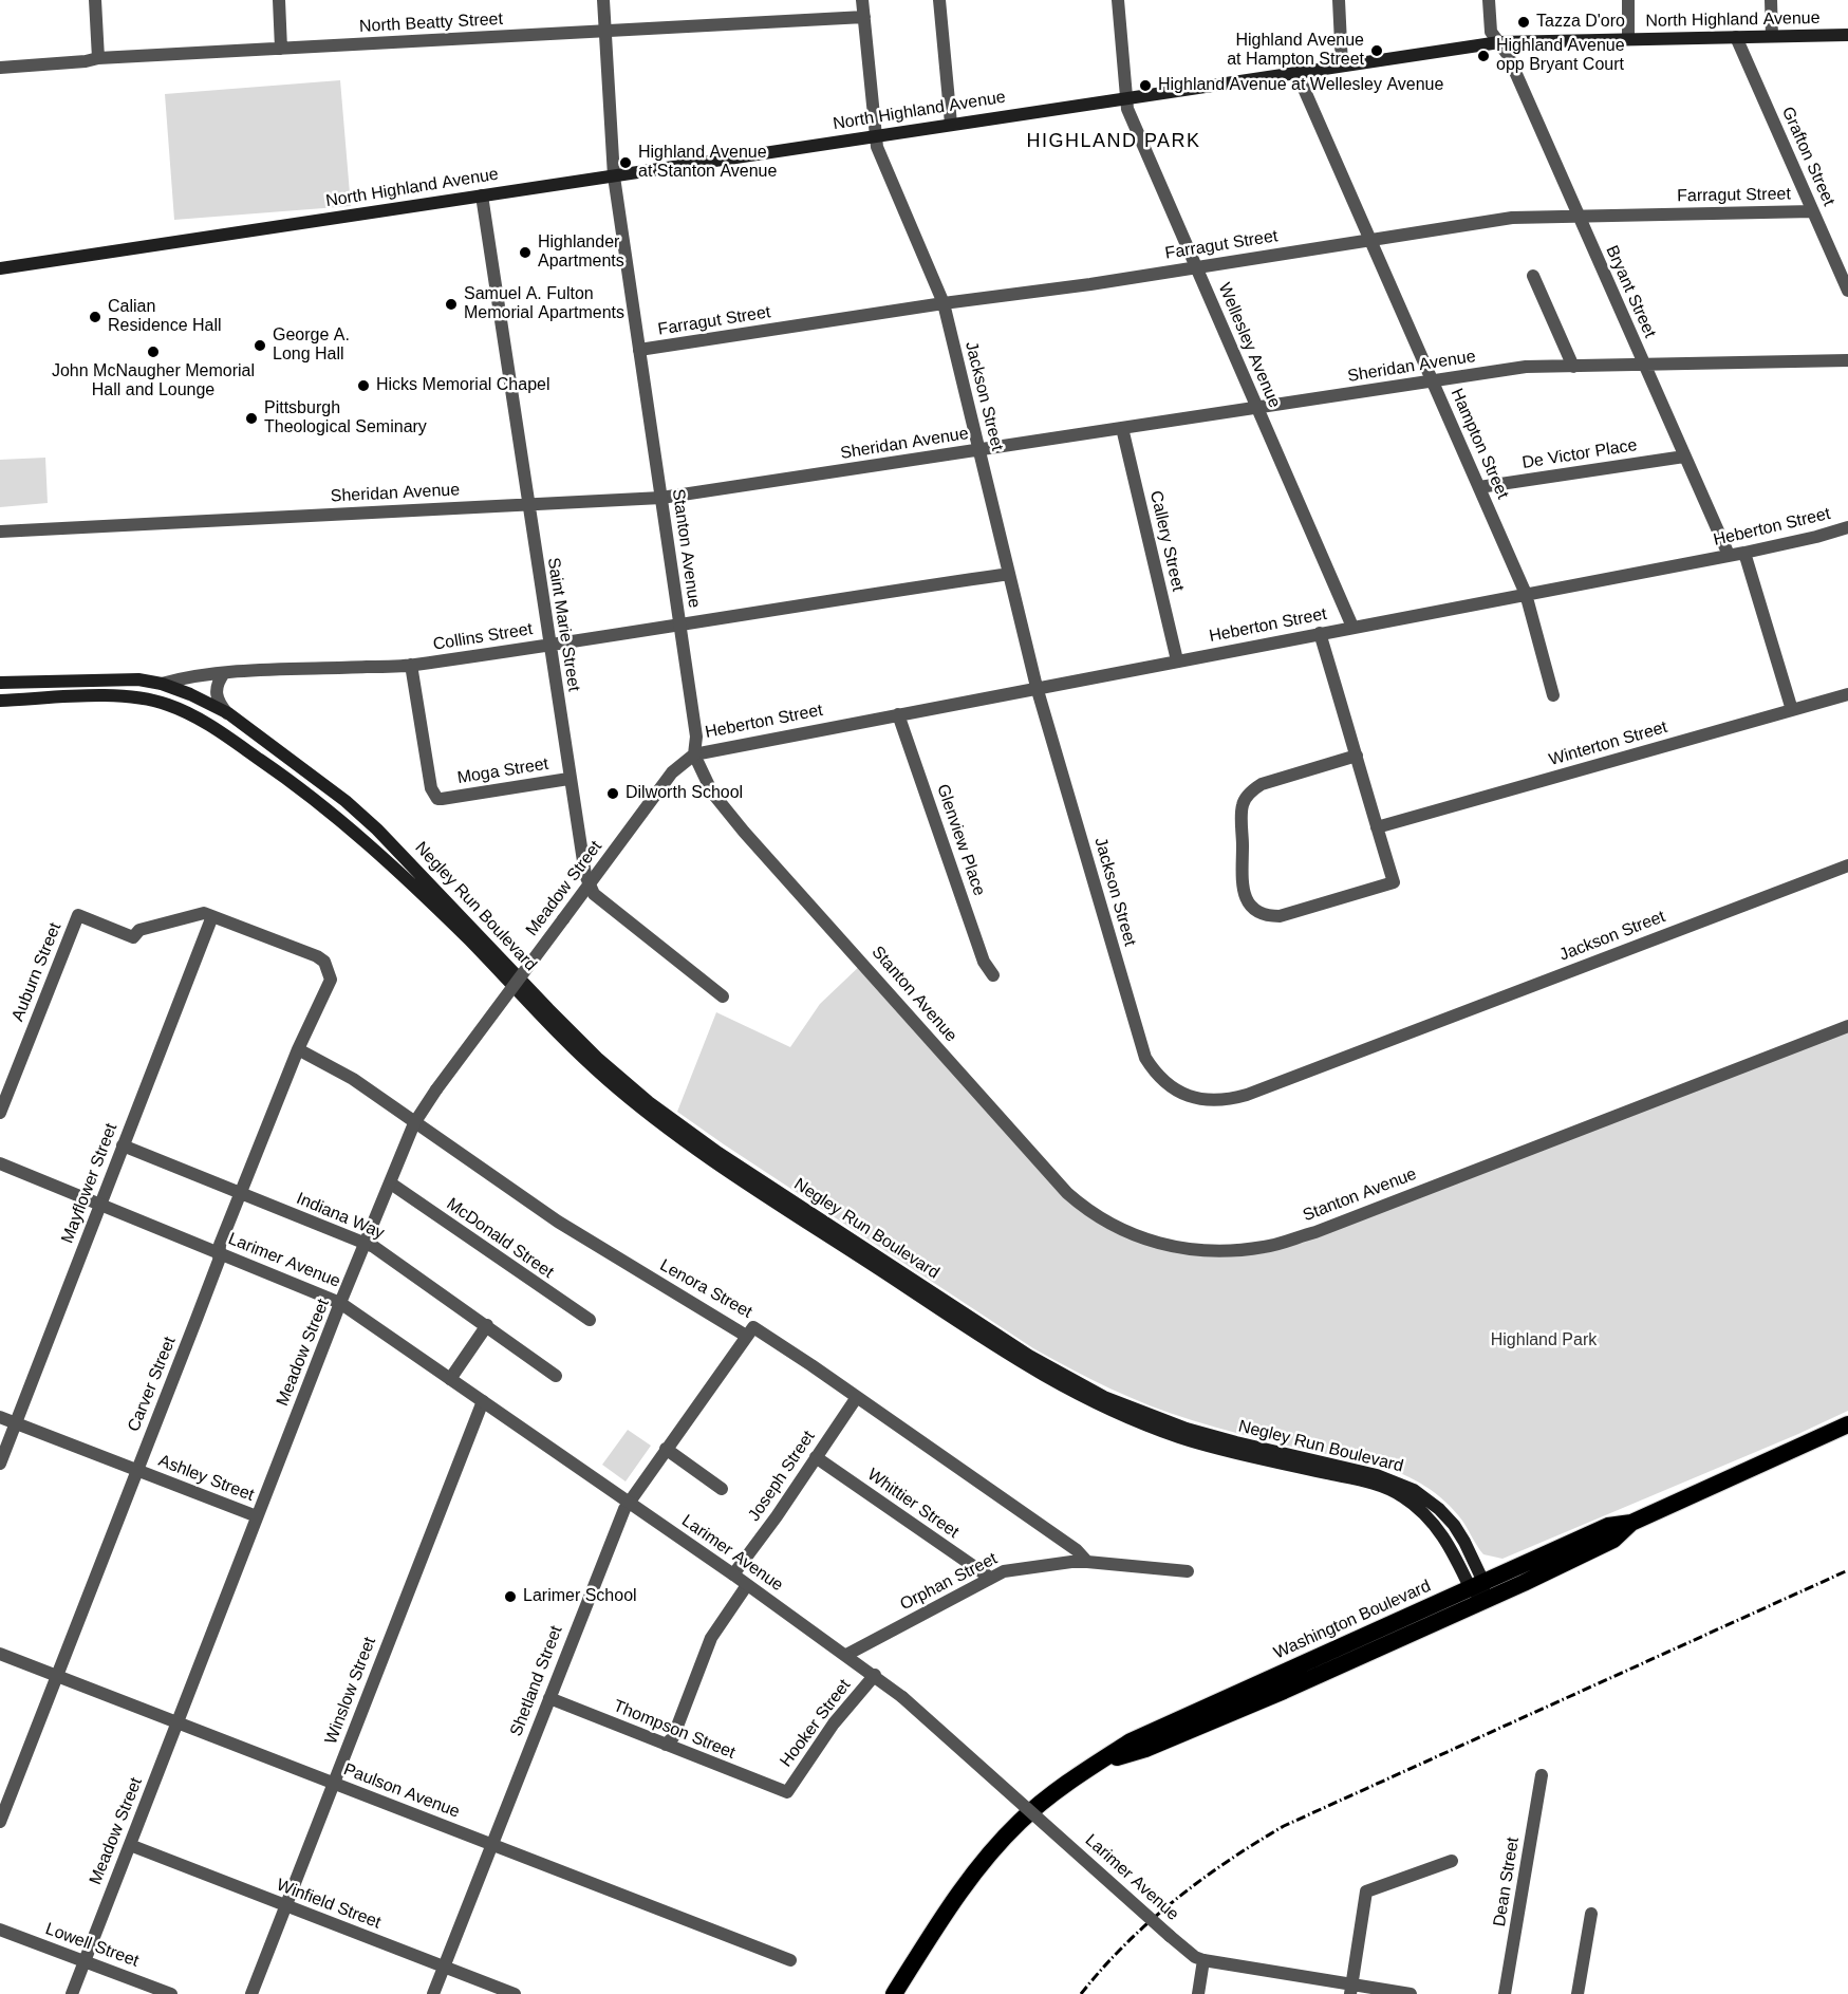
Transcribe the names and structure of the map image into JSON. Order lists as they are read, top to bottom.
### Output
{
  "streets": {
    "highway": ["Washington Boulevard"],
    "main road": ["North Highland Avenue", "Negley Run Boulevard"],
    "street": [
      "North Beatty Street",
      "Grafton Street",
      "Farragut Street",
      "Bryant Street",
      "Wellesley Avenue",
      "Sheridan Avenue",
      "Jackson Street",
      "Hampton Street",
      "De Victor Place",
      "Heberton Street",
      "Callery Street",
      "Stanton Avenue",
      "Saint Marie Street",
      "Collins Street",
      "Winterton Street",
      "Moga Street",
      "Glenview Place",
      "Meadow Street",
      "Auburn Street",
      "Mayflower Street",
      "Indiana Way",
      "McDonald Street",
      "Larimer Avenue",
      "Lenora Street",
      "Carver Street",
      "Joseph Street",
      "Ashley Street",
      "Whittier Street",
      "Orphan Street",
      "Shetland Street",
      "Winslow Street",
      "Hooker Street",
      "Thompson Street",
      "Paulson Avenue",
      "Dean Street",
      "Winfield Street",
      "Lowell Street"
    ]
  },
  "crossings": [
    ["North Highland Avenue", "Grafton Street"],
    ["North Highland Avenue", "Bryant Street"],
    ["North Highland Avenue", "Wellesley Avenue"],
    ["North Highland Avenue", "Jackson Street"],
    ["North Highland Avenue", "Hampton Street"],
    ["North Highland Avenue", "Stanton Avenue"],
    ["North Highland Avenue", "Saint Marie Street"],
    ["North Beatty Street", "Jackson Street"],
    ["North Beatty Street", "Stanton Avenue"],
    ["Grafton Street", "Farragut Street"],
    ["Farragut Street", "Bryant Street"],
    ["Farragut Street", "Wellesley Avenue"],
    ["Farragut Street", "Jackson Street"],
    ["Farragut Street", "Hampton Street"],
    ["Farragut Street", "Stanton Avenue"],
    ["Bryant Street", "Sheridan Avenue"],
    ["Bryant Street", "De Victor Place"],
    ["Bryant Street", "Heberton Street"],
    ["Wellesley Avenue", "Sheridan Avenue"],
    ["Wellesley Avenue", "Heberton Street"],
    ["Sheridan Avenue", "Jackson Street"],
    ["Sheridan Avenue", "Hampton Street"],
    ["Sheridan Avenue", "Callery Street"],
    ["Sheridan Avenue", "Stanton Avenue"],
    ["Sheridan Avenue", "Saint Marie Street"],
    ["Jackson Street", "Heberton Street"],
    ["Jackson Street", "Collins Street"],
    ["Hampton Street", "De Victor Place"],
    ["Hampton Street", "Heberton Street"],
    ["Heberton Street", "Callery Street"],
    ["Heberton Street", "Stanton Avenue"],
    ["Heberton Street", "Glenview Place"],
    ["Heberton Street", "Meadow Street"],
    ["Stanton Avenue", "Collins Street"],
    ["Stanton Avenue", "Meadow Street"],
    ["Saint Marie Street", "Collins Street"],
    ["Saint Marie Street", "Moga Street"],
    ["Saint Marie Street", "Meadow Street"],
    ["Collins Street", "Moga Street"],
    ["Collins Street", "Negley Run Boulevard"],
    ["Meadow Street", "Indiana Way"],
    ["Meadow Street", "McDonald Street"],
    ["Meadow Street", "Larimer Avenue"],
    ["Meadow Street", "Lenora Street"],
    ["Meadow Street", "Ashley Street"],
    ["Meadow Street", "Paulson Avenue"],
    ["Meadow Street", "Winfield Street"],
    ["Meadow Street", "Lowell Street"],
    ["Negley Run Boulevard", "Washington Boulevard"],
    ["Auburn Street", "Mayflower Street"],
    ["Auburn Street", "Carver Street"],
    ["Mayflower Street", "Indiana Way"],
    ["Mayflower Street", "Larimer Avenue"],
    ["Mayflower Street", "Ashley Street"],
    ["Indiana Way", "Carver Street"],
    ["Larimer Avenue", "Carver Street"],
    ["Larimer Avenue", "Joseph Street"],
    ["Larimer Avenue", "Orphan Street"],
    ["Larimer Avenue", "Shetland Street"],
    ["Larimer Avenue", "Winslow Street"],
    ["Larimer Avenue", "Hooker Street"],
    ["Lenora Street", "Carver Street"],
    ["Lenora Street", "Joseph Street"],
    ["Lenora Street", "Orphan Street"],
    ["Lenora Street", "Shetland Street"],
    ["Carver Street", "Ashley Street"],
    ["Carver Street", "Paulson Avenue"],
    ["Joseph Street", "Whittier Street"],
    ["Whittier Street", "Orphan Street"],
    ["Shetland Street", "Thompson Street"],
    ["Shetland Street", "Paulson Avenue"],
    ["Shetland Street", "Winfield Street"],
    ["Winslow Street", "Paulson Avenue"],
    ["Winslow Street", "Winfield Street"],
    ["Hooker Street", "Thompson Street"]
  ],
  "districts": ["HIGHLAND PARK"],
  "parks": ["Highland Park"],
  "places": [
    "Tazza D'oro",
    "Highland Avenue at Hampton Street",
    "Highland Avenue opp Bryant Court",
    "Highland Avenue at Wellesley Avenue",
    "Highland Avenue at Stanton Avenue",
    "Highlander Apartments",
    "Samuel A. Fulton Memorial Apartments",
    "Calian Residence Hall",
    "George A. Long Hall",
    "John McNaugher Memorial Hall and Lounge",
    "Hicks Memorial Chapel",
    "Pittsburgh Theological Seminary",
    "Dilworth School",
    "Larimer School"
  ]
}
